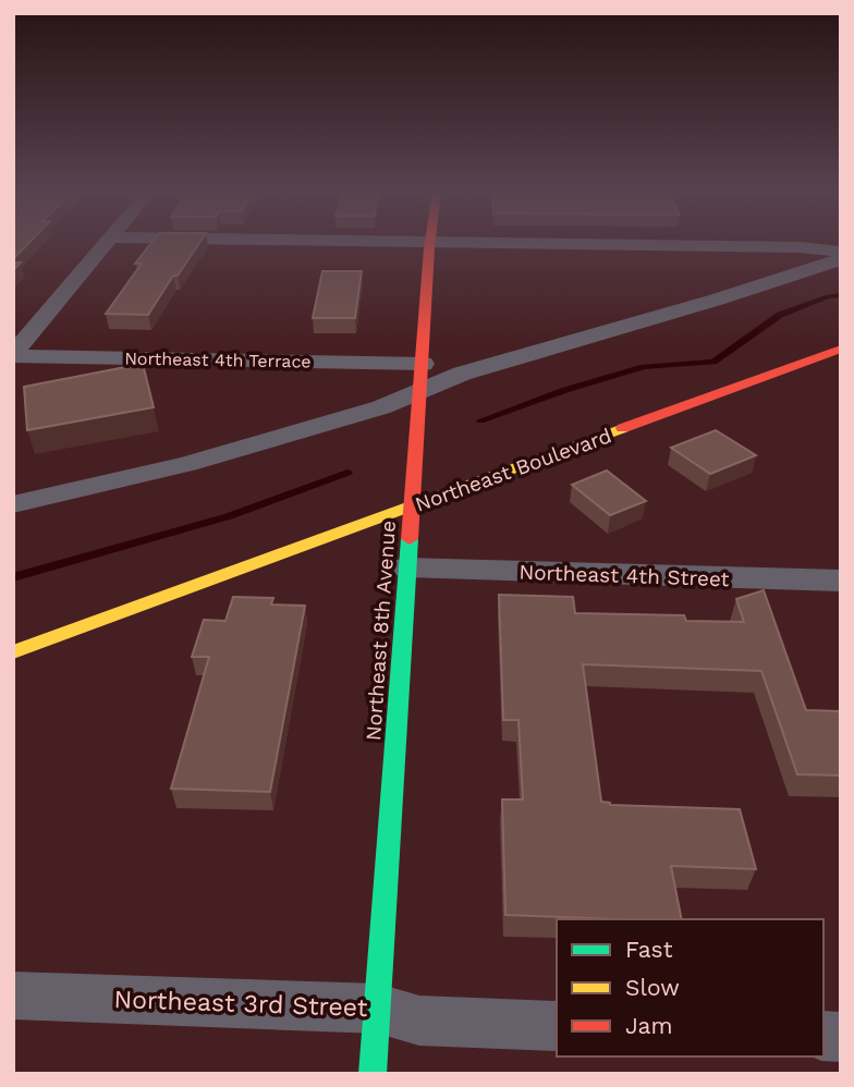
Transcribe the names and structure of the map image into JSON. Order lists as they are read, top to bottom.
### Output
{
  "streets": {
    "street": [
      "Northeast 4th Terrace",
      "Northeast Boulevard",
      "Northeast 4th Street",
      "Northeast 8th Avenue",
      "Northeast 3rd Street"
    ]
  },
  "crossings": [
    ["Northeast 4th Terrace", "Northeast 8th Avenue"],
    ["Northeast Boulevard", "Northeast 8th Avenue"],
    ["Northeast 4th Street", "Northeast 8th Avenue"],
    ["Northeast 8th Avenue", "Northeast 3rd Street"]
  ],
  "legend": ["Fast", "Slow", "Jam"]
}
